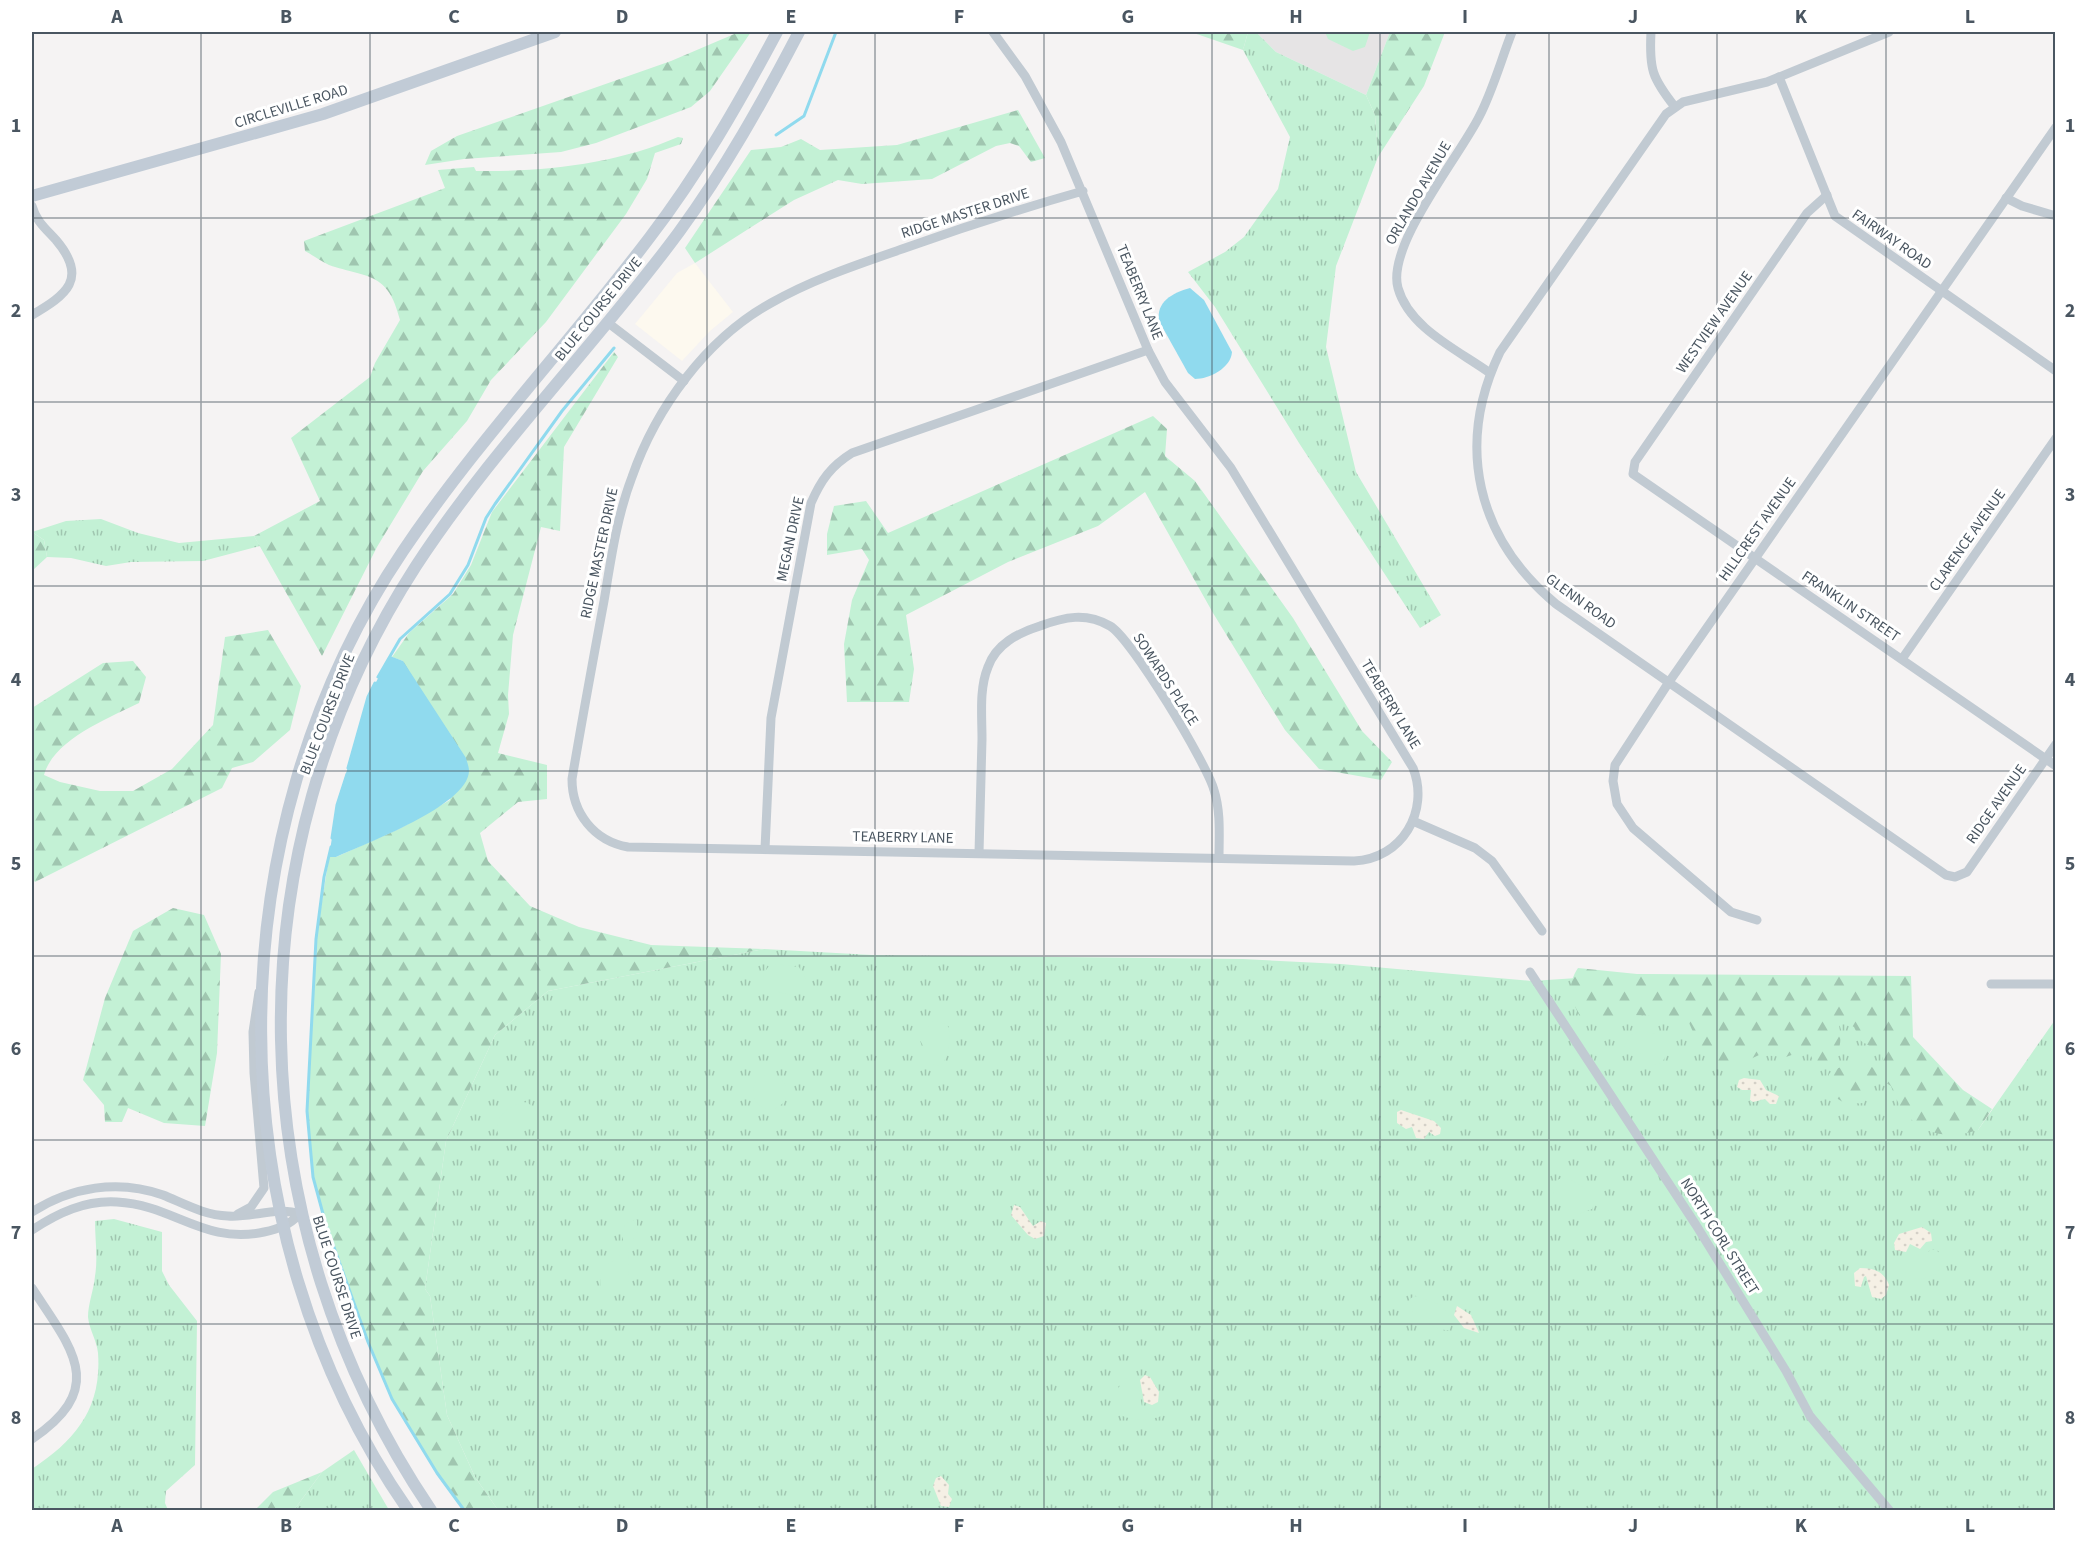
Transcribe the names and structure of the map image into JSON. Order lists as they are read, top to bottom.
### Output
{
  "streets": {
    "main road": ["CIRCLEVILLE ROAD", "BLUE COURSE DRIVE"],
    "street": [
      "ORLANDO AVENUE",
      "RIDGE MASTER DRIVE",
      "FAIRWAY ROAD",
      "TEABERRY LANE",
      "WESTVIEW AVENUE",
      "HILLCREST AVENUE",
      "MEGAN DRIVE",
      "CLARENCE AVENUE",
      "GLENN ROAD",
      "FRANKLIN STREET",
      "SOWARDS PLACE",
      "RIDGE AVENUE",
      "NORTH CORL STREET"
    ]
  },
  "crossings": [
    ["ORLANDO AVENUE", "GLENN ROAD"],
    ["RIDGE MASTER DRIVE", "TEABERRY LANE"],
    ["RIDGE MASTER DRIVE", "MEGAN DRIVE"],
    ["FAIRWAY ROAD", "WESTVIEW AVENUE"],
    ["FAIRWAY ROAD", "HILLCREST AVENUE"],
    ["TEABERRY LANE", "MEGAN DRIVE"],
    ["TEABERRY LANE", "SOWARDS PLACE"],
    ["WESTVIEW AVENUE", "FRANKLIN STREET"],
    ["HILLCREST AVENUE", "GLENN ROAD"],
    ["HILLCREST AVENUE", "FRANKLIN STREET"],
    ["CLARENCE AVENUE", "FRANKLIN STREET"],
    ["GLENN ROAD", "RIDGE AVENUE"],
    ["FRANKLIN STREET", "RIDGE AVENUE"]
  ],
  "grid": {
    "columns": [
      "A",
      "B",
      "C",
      "D",
      "E",
      "F",
      "G",
      "H",
      "I",
      "J",
      "K",
      "L"
    ],
    "rows": [
      "1",
      "2",
      "3",
      "4",
      "5",
      "6",
      "7",
      "8"
    ]
  }
}
